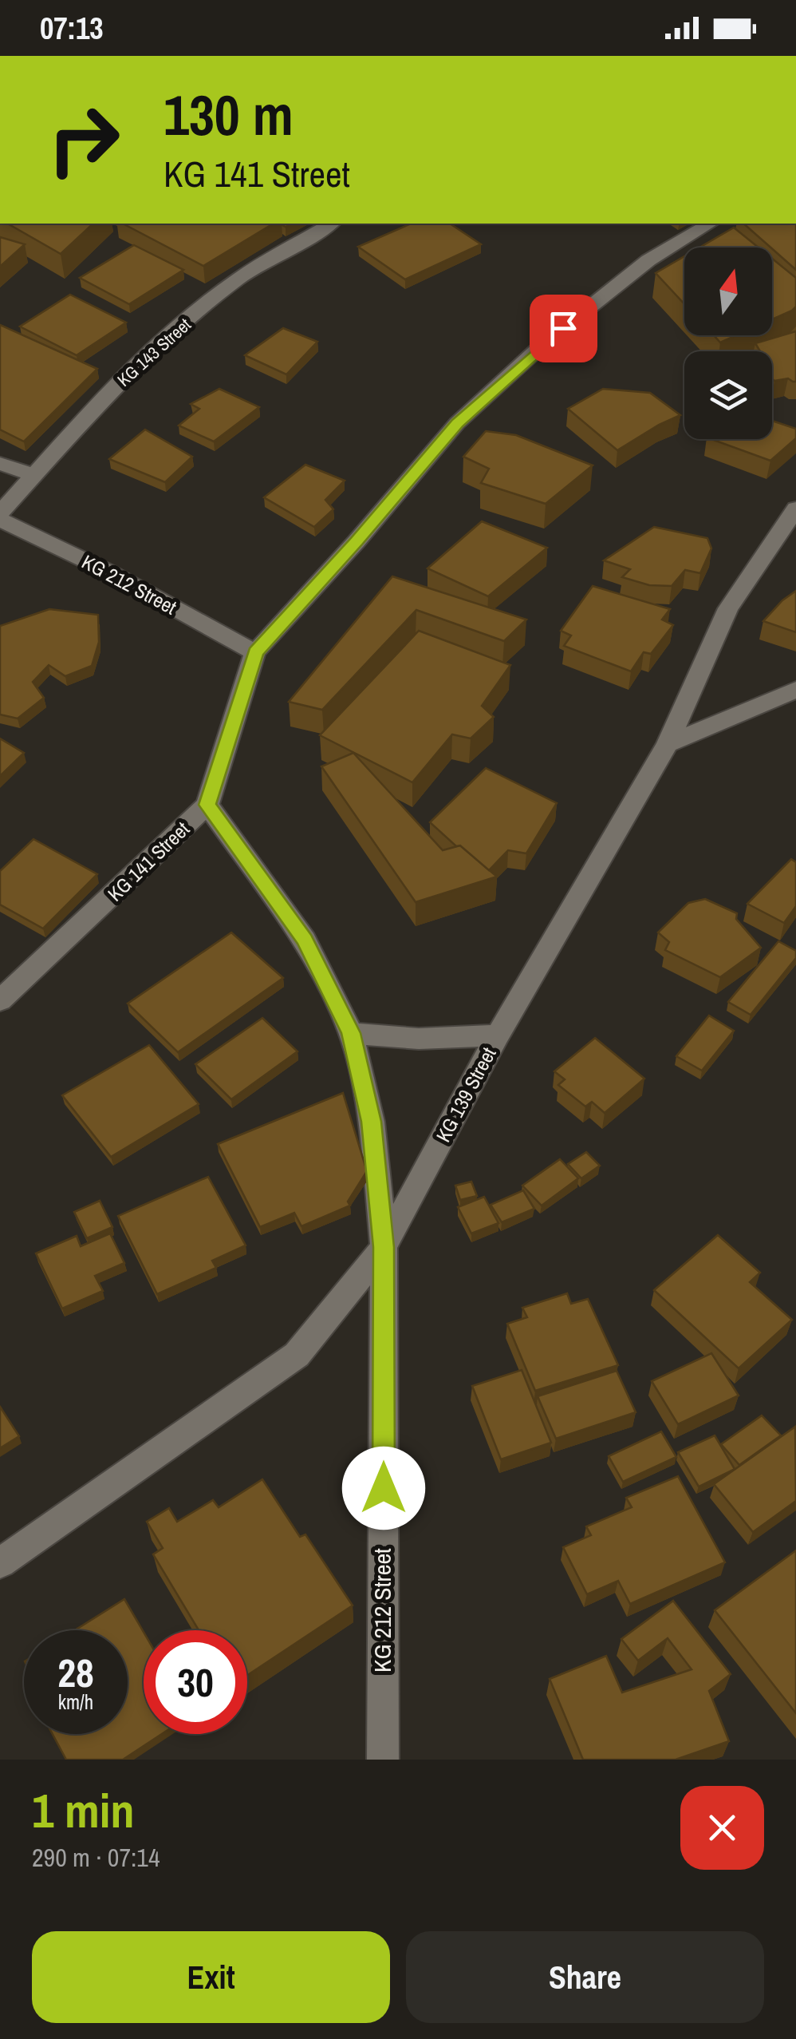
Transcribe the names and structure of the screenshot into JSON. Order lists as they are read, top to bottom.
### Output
{
  "streets": {
    "street": [
      "KG 143 Street",
      "KG 212 Street",
      "KG 141 Street",
      "KG 139 Street"
    ]
  },
  "crossings": [
    ["KG 212 Street", "KG 141 Street"],
    ["KG 212 Street", "KG 139 Street"]
  ],
  "north": "top",
  "page": {
    "status": "07:13",
    "turn": ["130 m", "KG 141 Street"],
    "speed": "28 km/h",
    "limit": "30",
    "heading": ["1 min", "290 m · 07:14"],
    "buttons": ["Exit", "Share"]
  }
}
